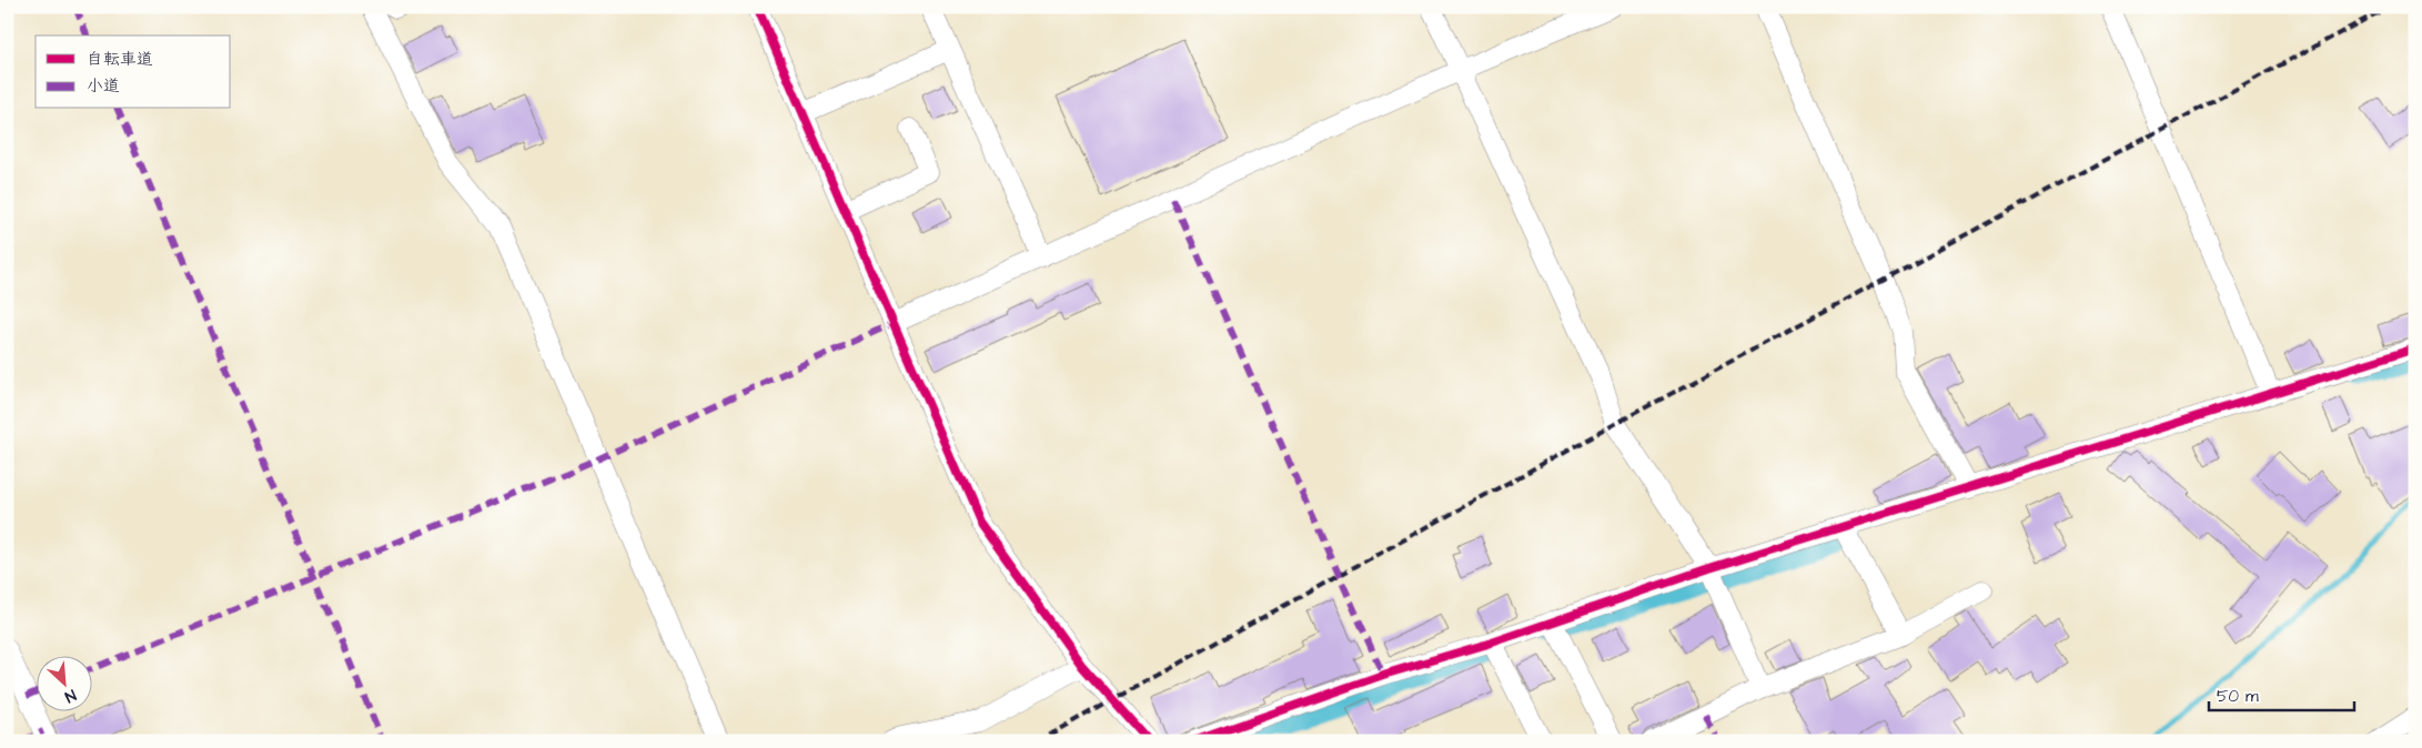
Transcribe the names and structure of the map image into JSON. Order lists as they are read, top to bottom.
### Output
{
  "legend": ["自転車道", "小道"],
  "scale_bar": "50 m",
  "north": "bottom right"
}
